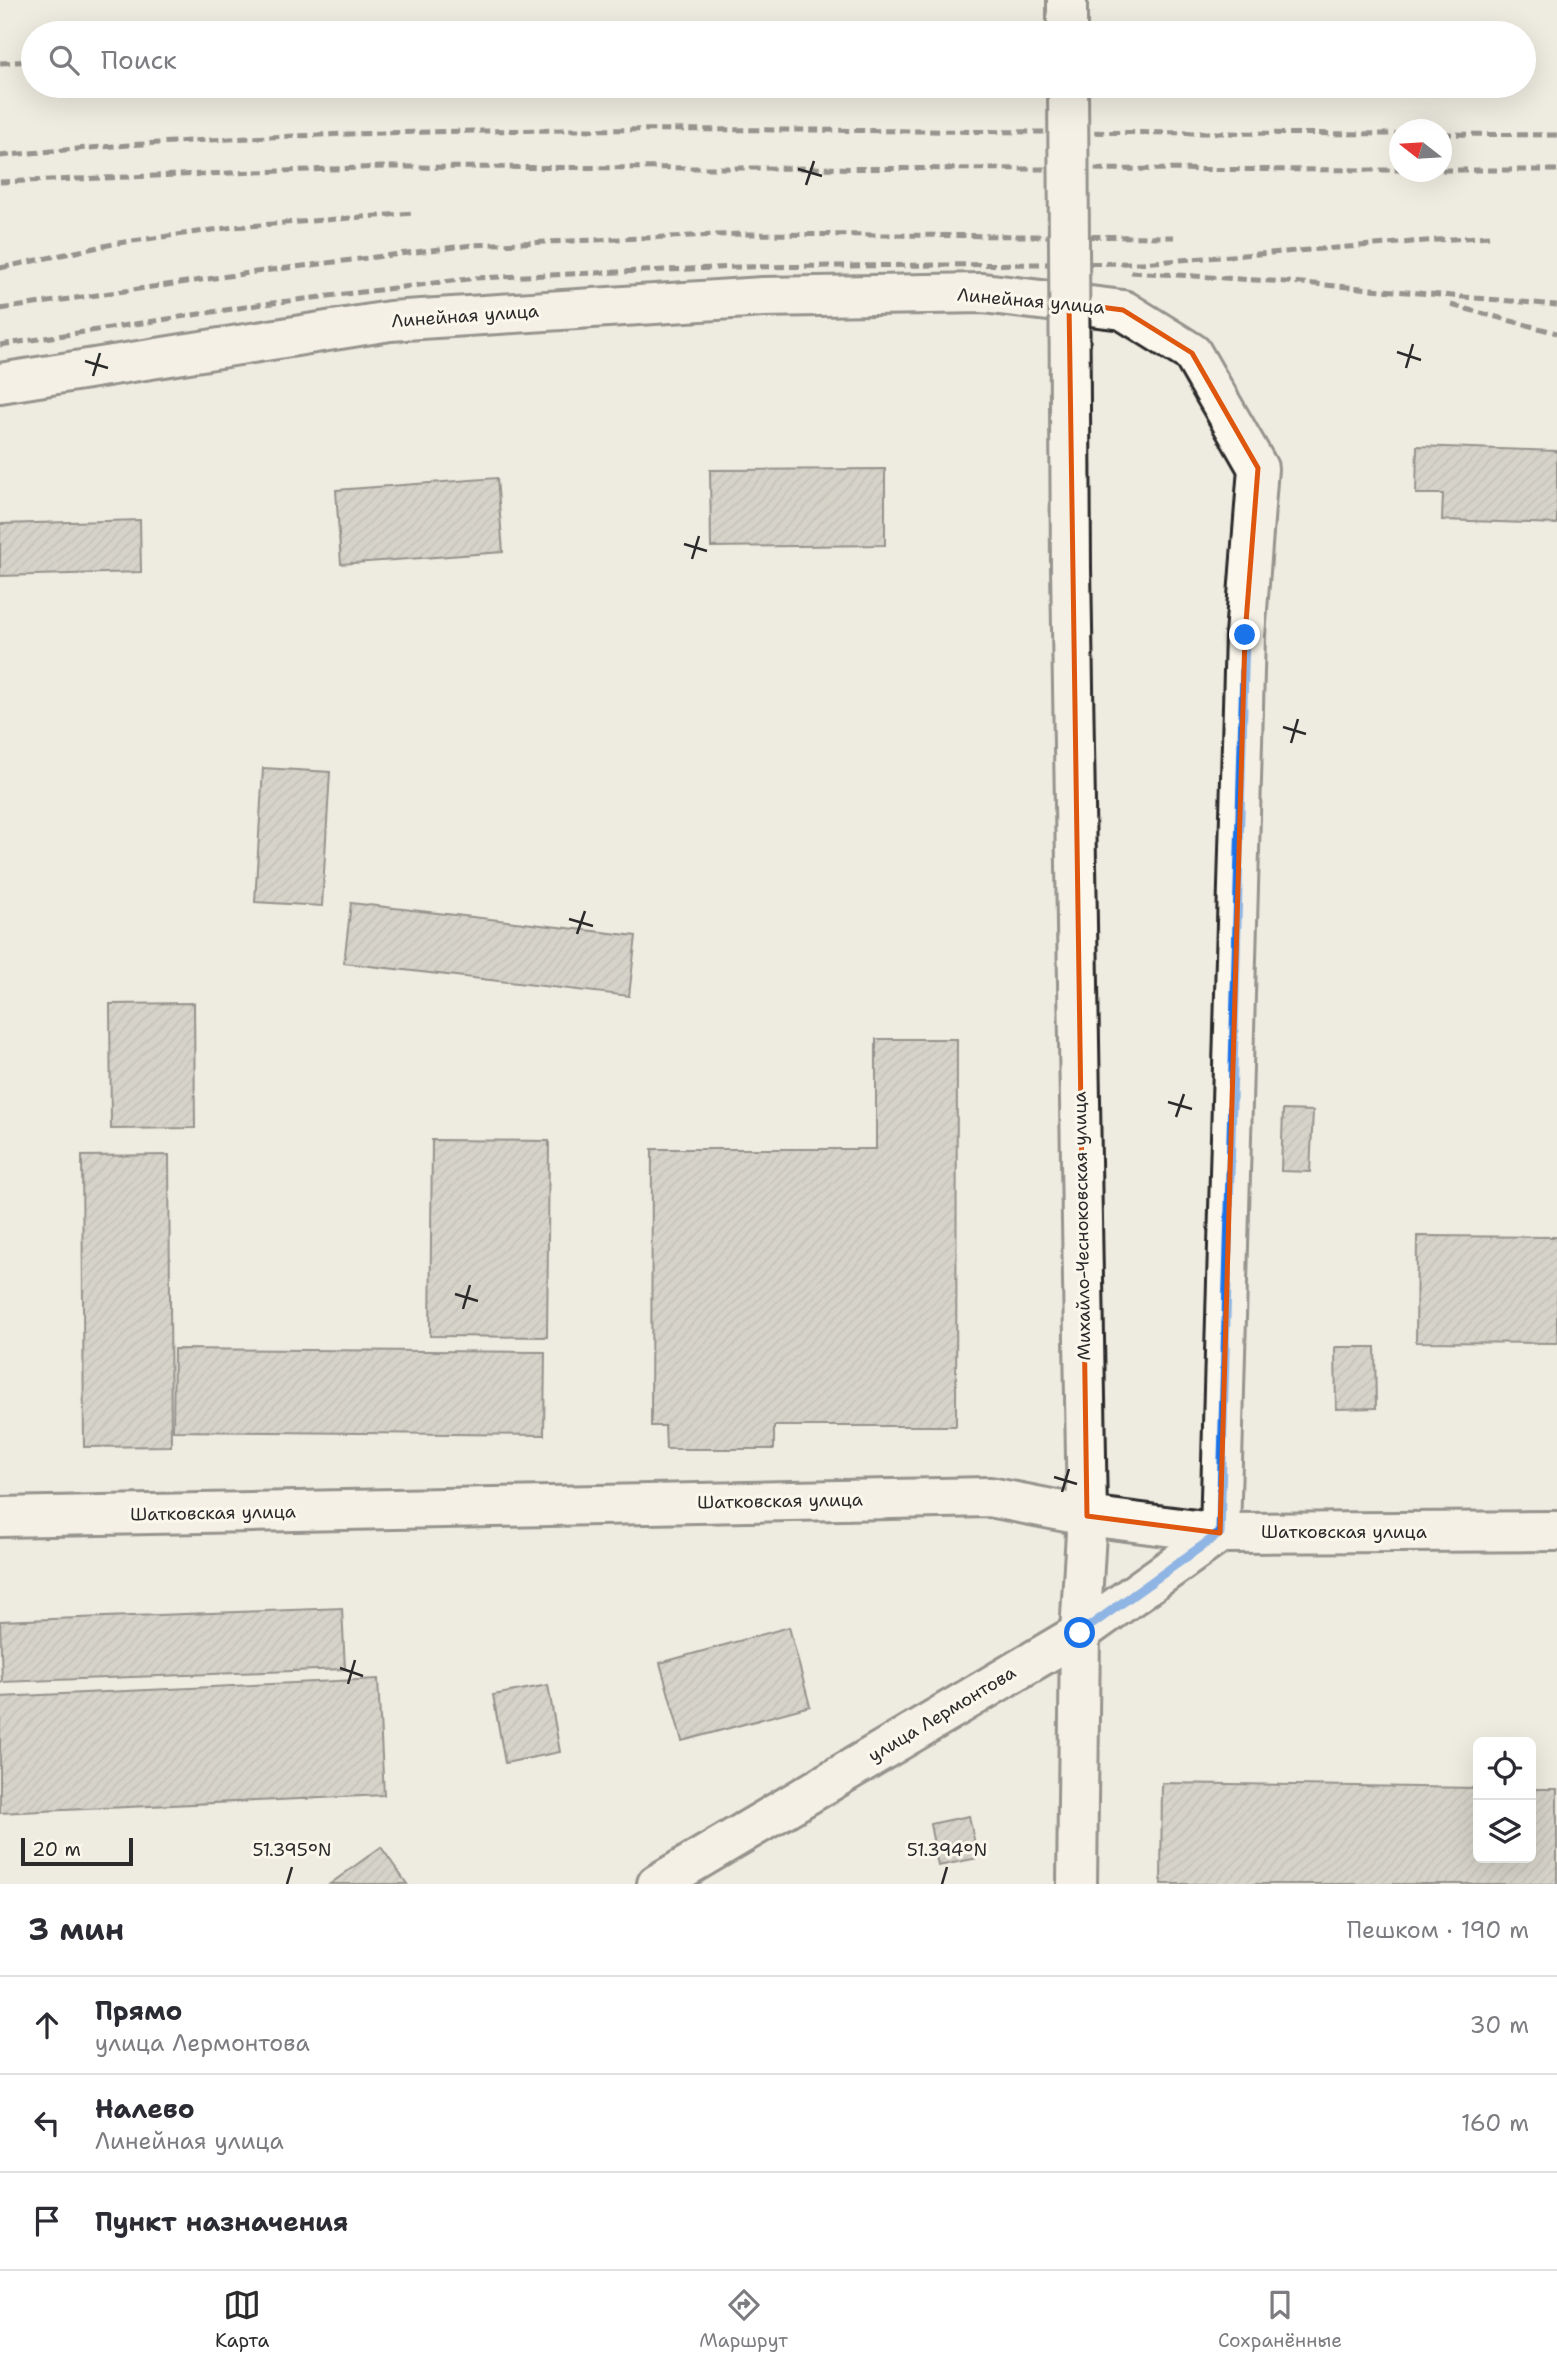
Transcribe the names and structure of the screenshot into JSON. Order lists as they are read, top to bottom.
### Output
{
  "streets": {
    "street": [
      "Линейная улица",
      "Михайло-Чесноковская улица",
      "Шатковская улица",
      "улица Лермонтова"
    ]
  },
  "crossings": [
    ["Линейная улица", "Шатковская улица"],
    ["Линейная улица", "улица Лермонтова"],
    ["Михайло-Чесноковская улица", "Шатковская улица"],
    ["Михайло-Чесноковская улица", "улица Лермонтова"],
    ["Шатковская улица", "улица Лермонтова"]
  ],
  "scale_bar": "20 m",
  "north": "left",
  "page": {
    "search": "Поиск",
    "scale": "20 m",
    "heading": ["3 мин", "Пешком · 190 m"],
    "list": [
      ["Прямо", "улица Лермонтова", "30 m"],
      ["Налево", "Линейная улица", "160 m"],
      "Пункт назначения"
    ],
    "nav": ["Карта", "Маршрут", "Сохранённые"]
  },
  "coordinates": ["51.395°N", "51.394°N"]
}
